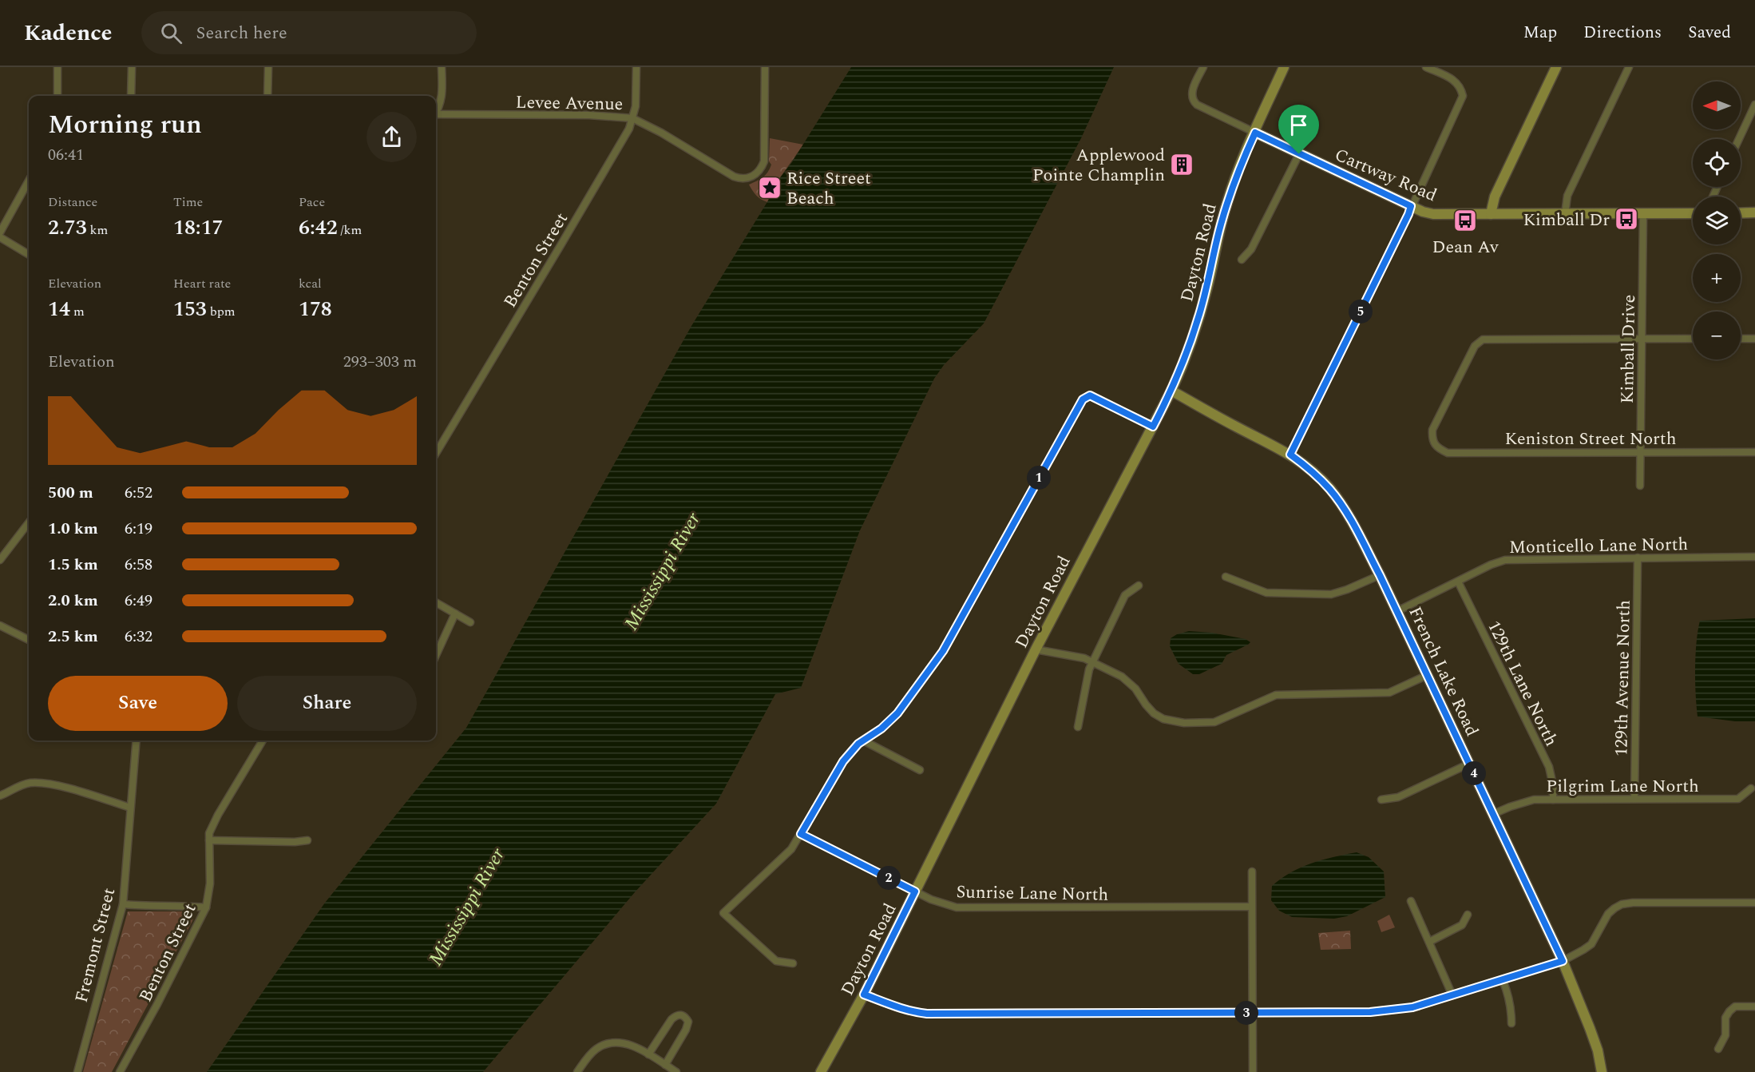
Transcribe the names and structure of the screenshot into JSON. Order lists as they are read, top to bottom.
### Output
{
  "streets": {
    "street": [
      "Levee Avenue",
      "Cartway Road",
      "Dayton Road",
      "Benton Street",
      "Kimball Drive",
      "Keniston Street North",
      "Monticello Lane North",
      "French Lake Road",
      "129th Avenue North",
      "129th Lane North",
      "Pilgrim Lane North",
      "Sunrise Lane North",
      "Fremont Street"
    ]
  },
  "crossings": [
    ["Levee Avenue", "Benton Street"],
    ["Cartway Road", "Dayton Road"],
    ["Cartway Road", "Kimball Drive"],
    ["Dayton Road", "French Lake Road"],
    ["Dayton Road", "Sunrise Lane North"],
    ["Kimball Drive", "Keniston Street North"],
    ["Monticello Lane North", "French Lake Road"],
    ["Monticello Lane North", "129th Avenue North"],
    ["Monticello Lane North", "129th Lane North"],
    ["French Lake Road", "Pilgrim Lane North"],
    ["129th Avenue North", "Pilgrim Lane North"],
    ["129th Lane North", "Pilgrim Lane North"]
  ],
  "water": ["Mississippi River"],
  "places": {
    "building": ["Applewood Pointe Champlin"],
    "place": ["Rice Street Beach"],
    "bus stop": ["Kimball Dr", "Dean Av"]
  },
  "north": "left",
  "page": {
    "header": "Kadence",
    "search": "Search here",
    "nav": ["Map", "Directions", "Saved"],
    "map_buttons": ["+", "−"],
    "heading": ["Morning run", "06:41"],
    "stats": [
      ["Distance", "2.73 km"],
      ["Time", "18:17"],
      ["Pace", "6:42 /km"],
      ["Elevation", "14 m"],
      ["Heart rate", "153 bpm"],
      ["kcal", "178"]
    ],
    "pins": [
      "5",
      "1",
      "4",
      "2",
      "3"
    ],
    "chart": ["Elevation", "293–303 m"],
    "list": [
      {
        "name": "500 m",
        "note": "6:52"
      },
      {
        "name": "1.0 km",
        "note": "6:19"
      },
      {
        "name": "1.5 km",
        "note": "6:58"
      },
      {
        "name": "2.0 km",
        "note": "6:49"
      },
      {
        "name": "2.5 km",
        "note": "6:32"
      }
    ],
    "buttons": ["Save", "Share"]
  }
}
